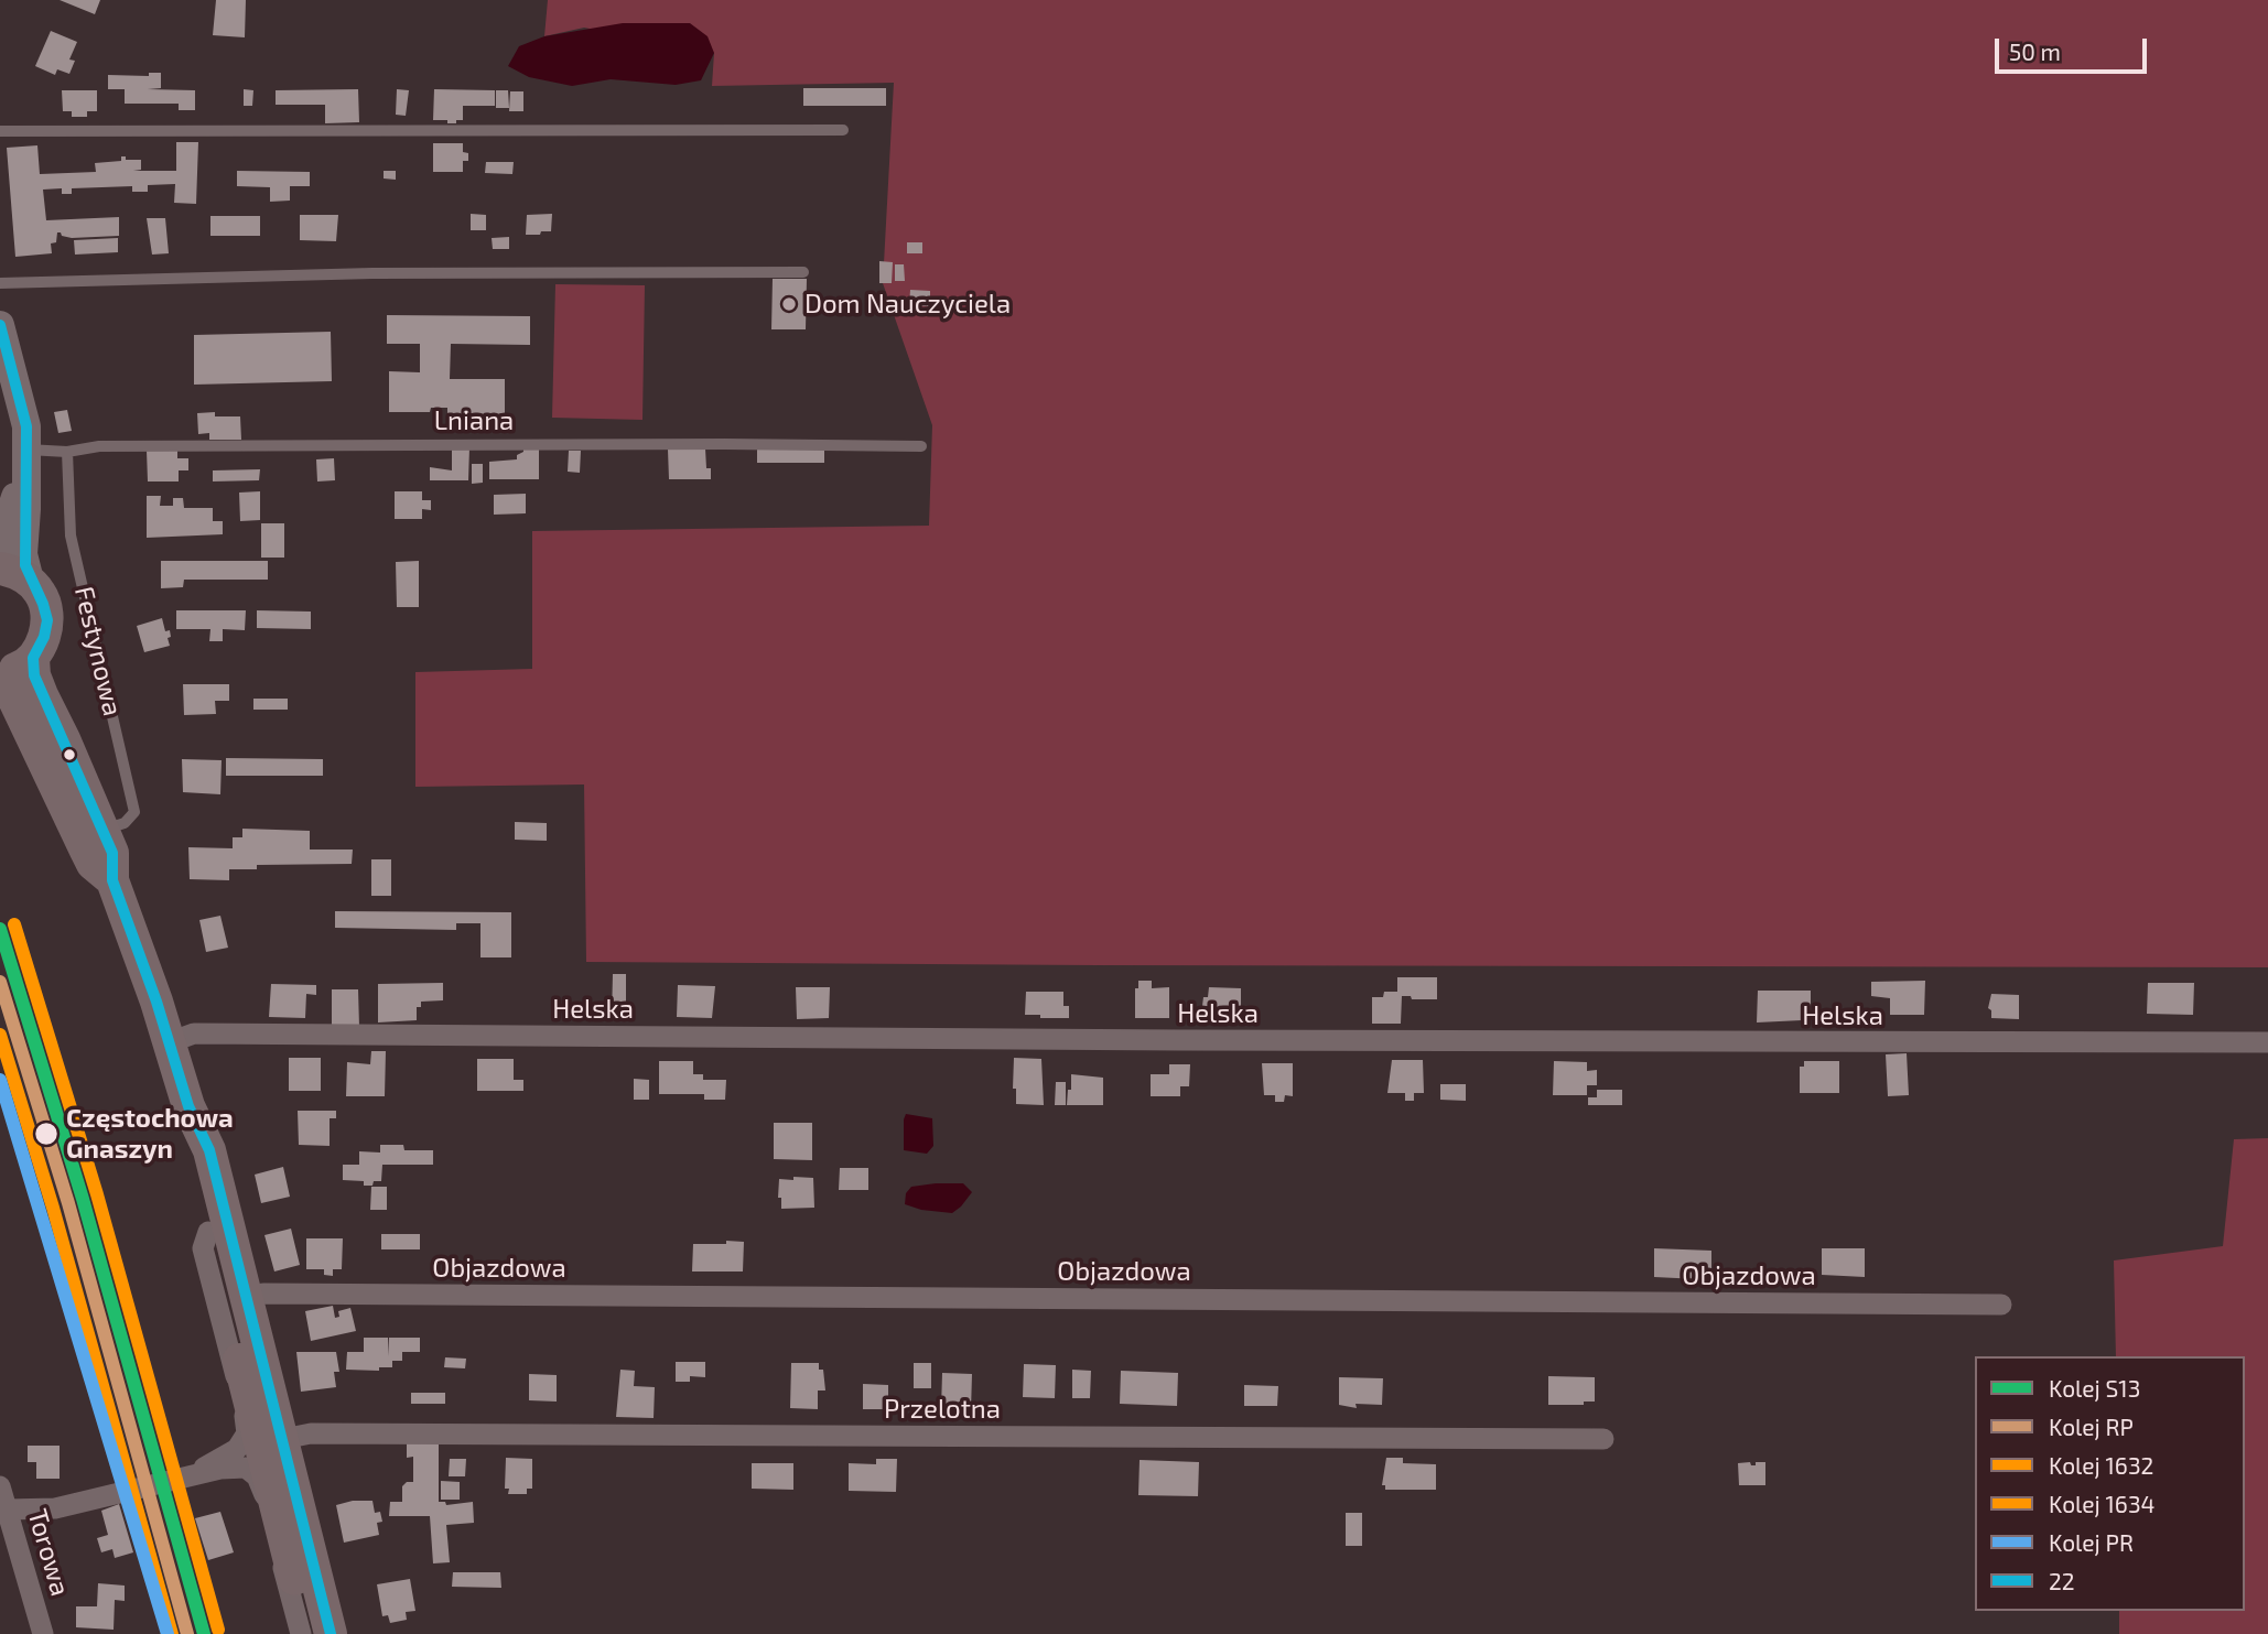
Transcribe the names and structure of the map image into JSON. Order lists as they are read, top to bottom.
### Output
{
  "streets": {
    "street": [
      "Festynowa",
      "Helska",
      "Objazdowa",
      "Przelotna",
      "Torowa"
    ],
    "lane": ["Lniana"]
  },
  "crossings": [
    ["Lniana", "Festynowa"]
  ],
  "places": ["Dom Nauczyciela", "Częstochowa Gnaszyn"],
  "lines": [
    "transit line 22",
    "rail line 1632",
    "rail line S13",
    "rail line RP",
    "rail line 1634",
    "rail line PR"
  ],
  "legend": [
    "Kolej S13",
    "Kolej RP",
    "Kolej 1632",
    "Kolej 1634",
    "Kolej PR",
    "22"
  ],
  "scale_bar": "50 m"
}
